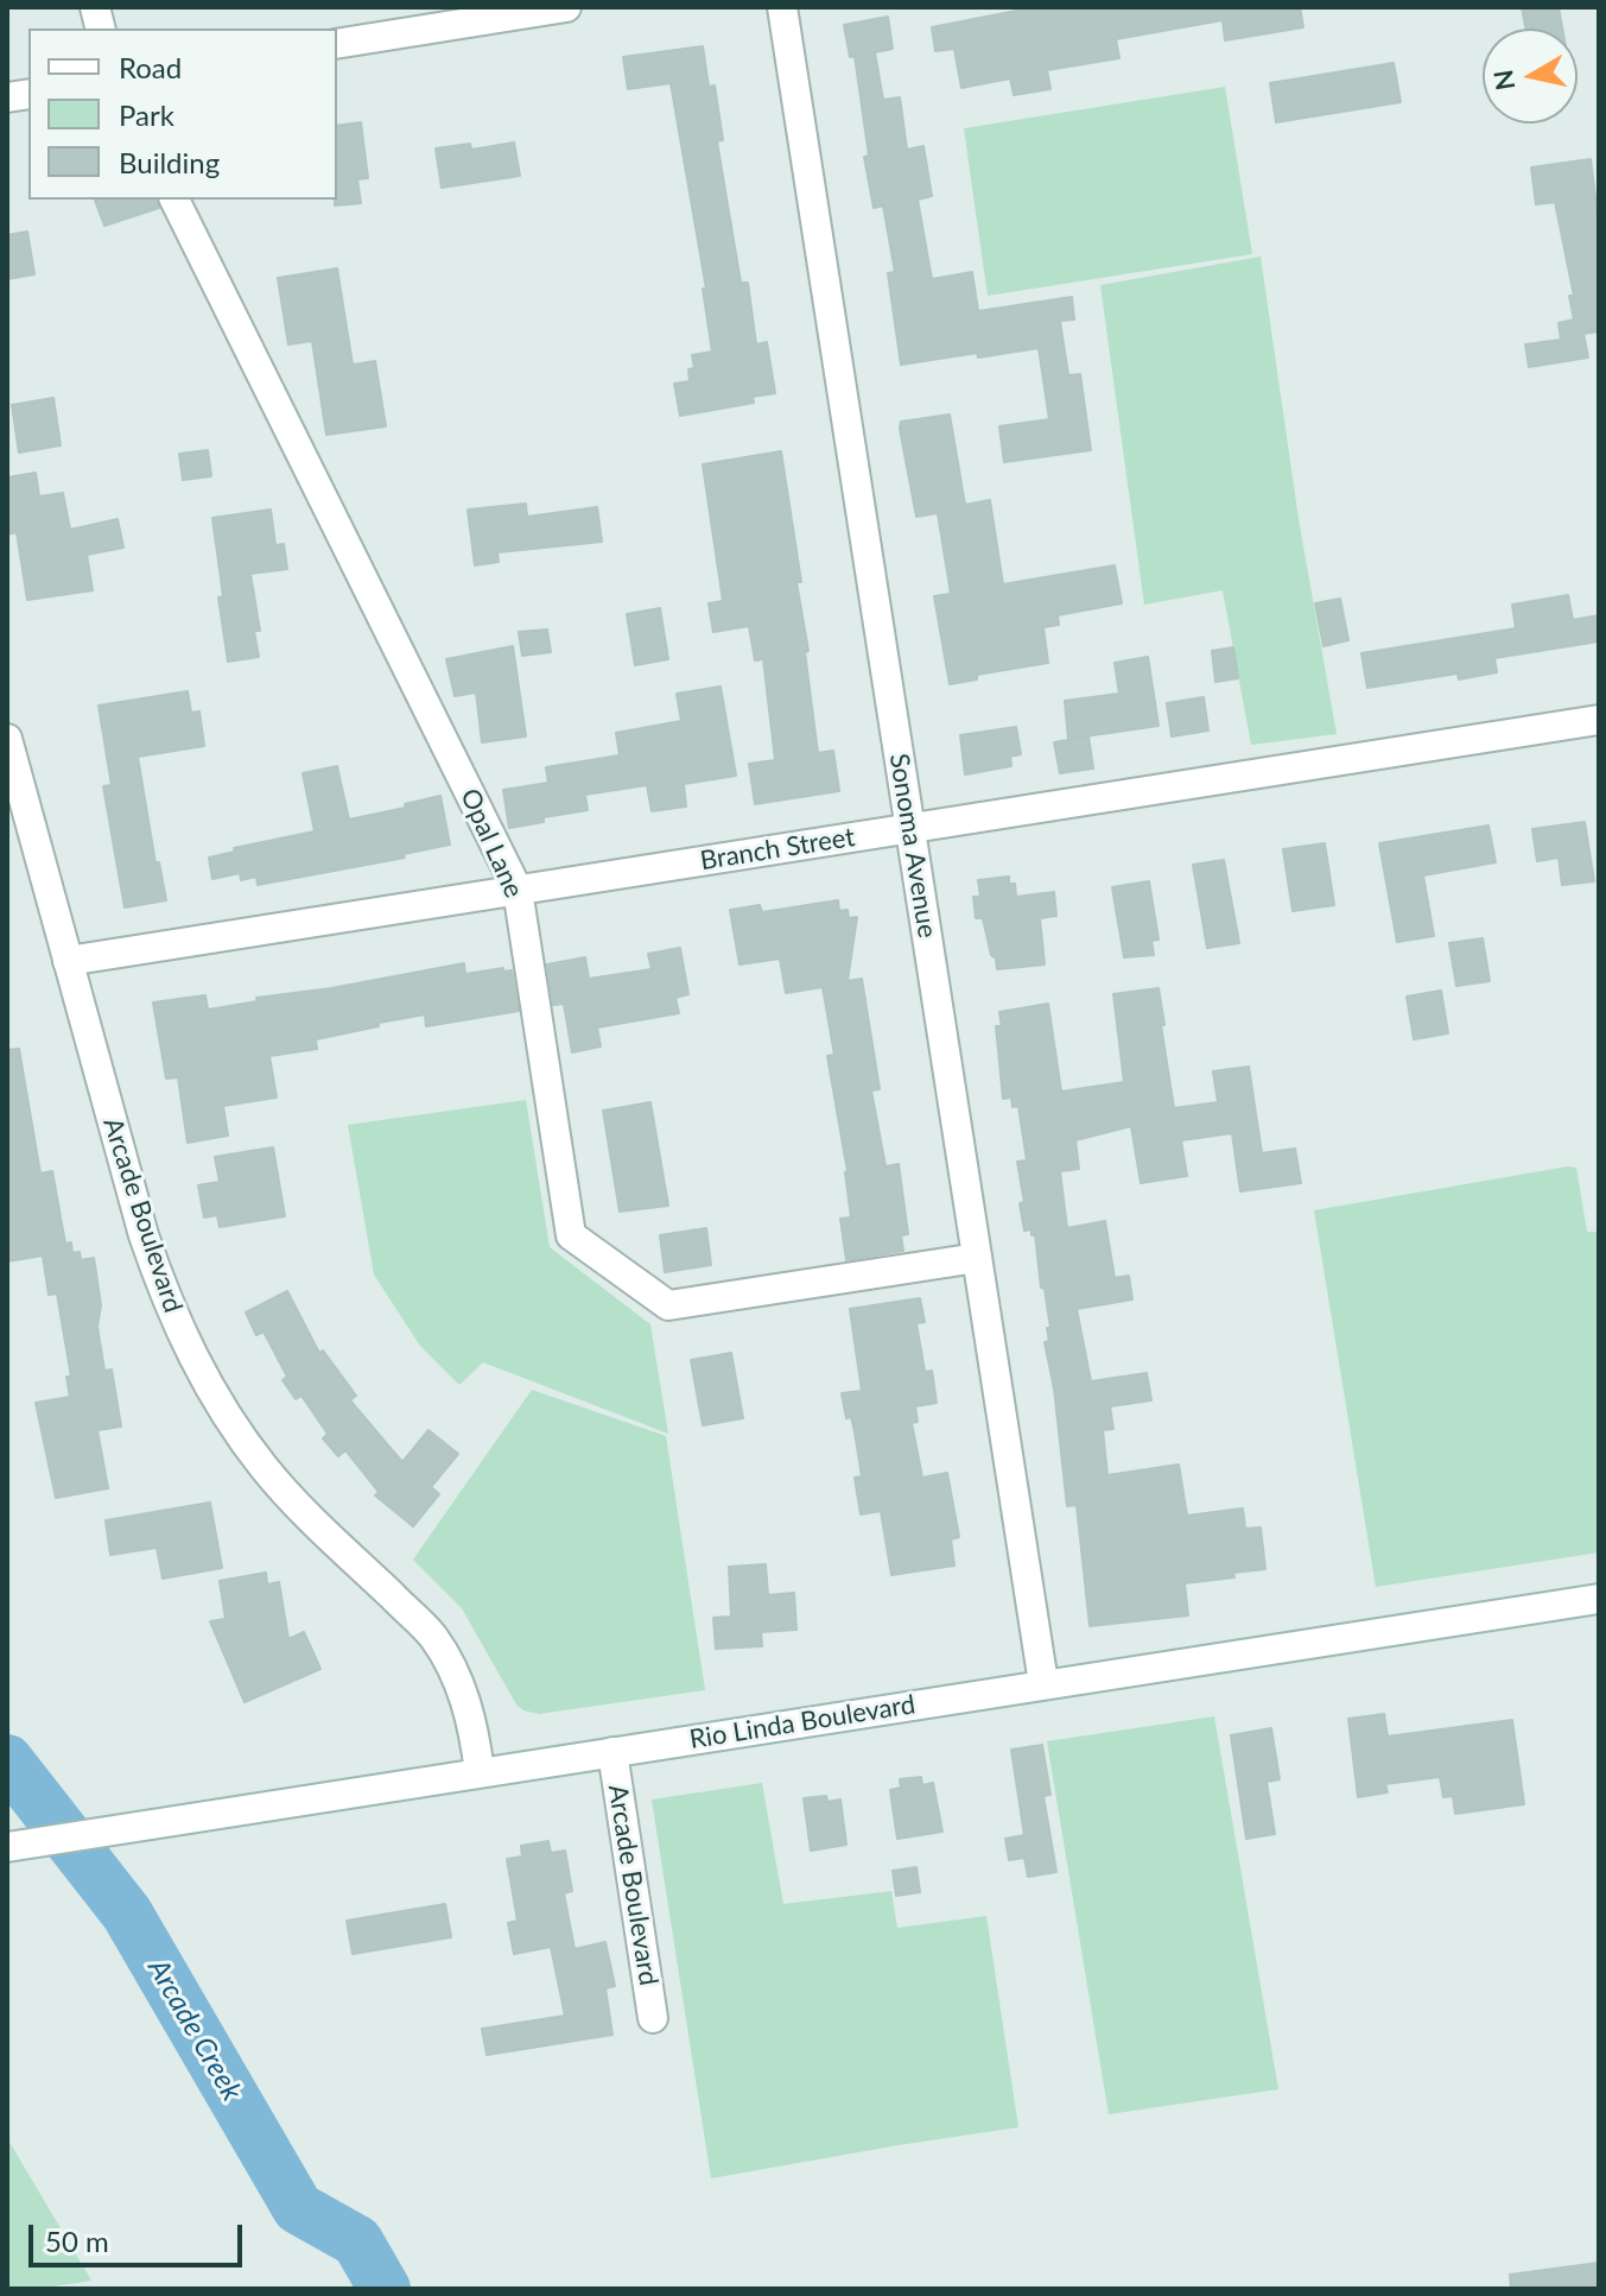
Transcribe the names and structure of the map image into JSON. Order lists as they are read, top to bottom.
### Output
{
  "streets": {
    "street": [
      "Opal Lane",
      "Sonoma Avenue",
      "Branch Street",
      "Arcade Boulevard",
      "Rio Linda Boulevard"
    ]
  },
  "crossings": [
    ["Opal Lane", "Sonoma Avenue"],
    ["Opal Lane", "Branch Street"],
    ["Sonoma Avenue", "Branch Street"],
    ["Sonoma Avenue", "Rio Linda Boulevard"],
    ["Branch Street", "Arcade Boulevard"],
    ["Arcade Boulevard", "Rio Linda Boulevard"]
  ],
  "water": ["Arcade Creek"],
  "legend": ["Road", "Park", "Building"],
  "scale_bar": "50 m",
  "north": "left"
}
